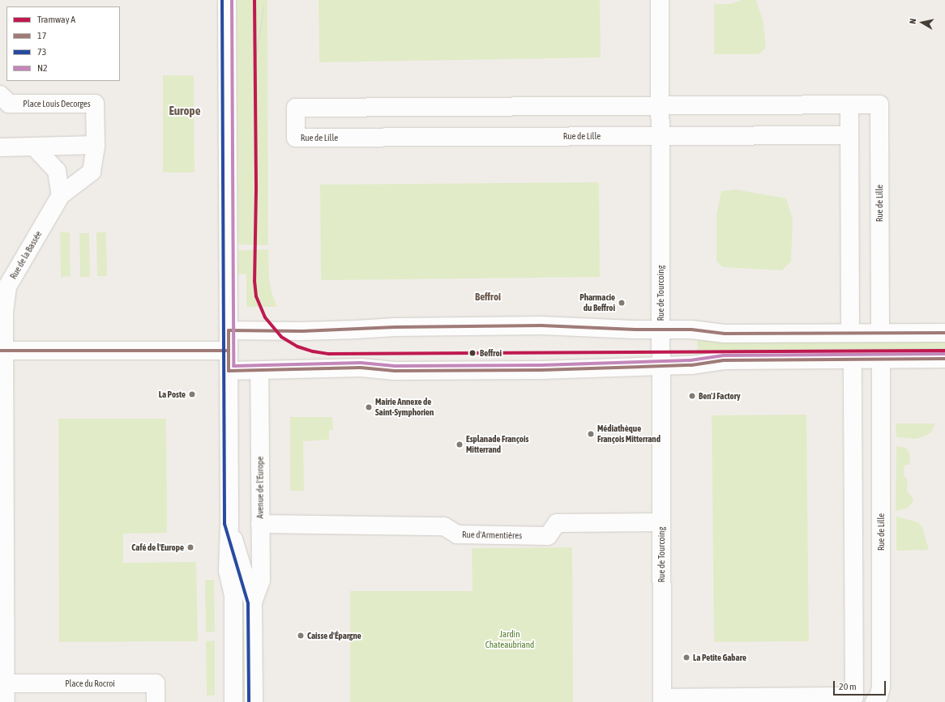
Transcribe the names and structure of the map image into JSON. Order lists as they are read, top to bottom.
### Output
{
  "streets": {
    "street": [
      "Place Louis Decorges",
      "Rue de Lille",
      "Rue de la Bassée",
      "Rue de Tourcoing",
      "Avenue de l'Europe",
      "Rue d'Armentières",
      "Place du Rocroi"
    ]
  },
  "crossings": [
    ["Place Louis Decorges", "Rue de la Bassée"],
    ["Rue de Lille", "Rue de Tourcoing"],
    ["Rue de la Bassée", "Place du Rocroi"],
    ["Rue de Tourcoing", "Rue d'Armentières"],
    ["Avenue de l'Europe", "Rue d'Armentières"]
  ],
  "districts": ["Europe", "Beffroi"],
  "parks": ["Jardin Chateaubriand"],
  "places": [
    "Pharmacie du Beffroi",
    "Beffroi",
    "La Poste",
    "Ben'J Factory",
    "Mairie Annexe de Saint-Symphorien",
    "Médiathèque François Mitterrand",
    "Esplanade François Mitterrand",
    "Café de l'Europe",
    "Caisse d'Épargne",
    "La Petite Gabare"
  ],
  "lines": [
    "tram line A",
    "transit line 73",
    "transit line N2",
    "transit line 17"
  ],
  "legend": [
    "Tramway A",
    "17",
    "73",
    "N2"
  ],
  "scale_bar": "20 m",
  "north": "left"
}
